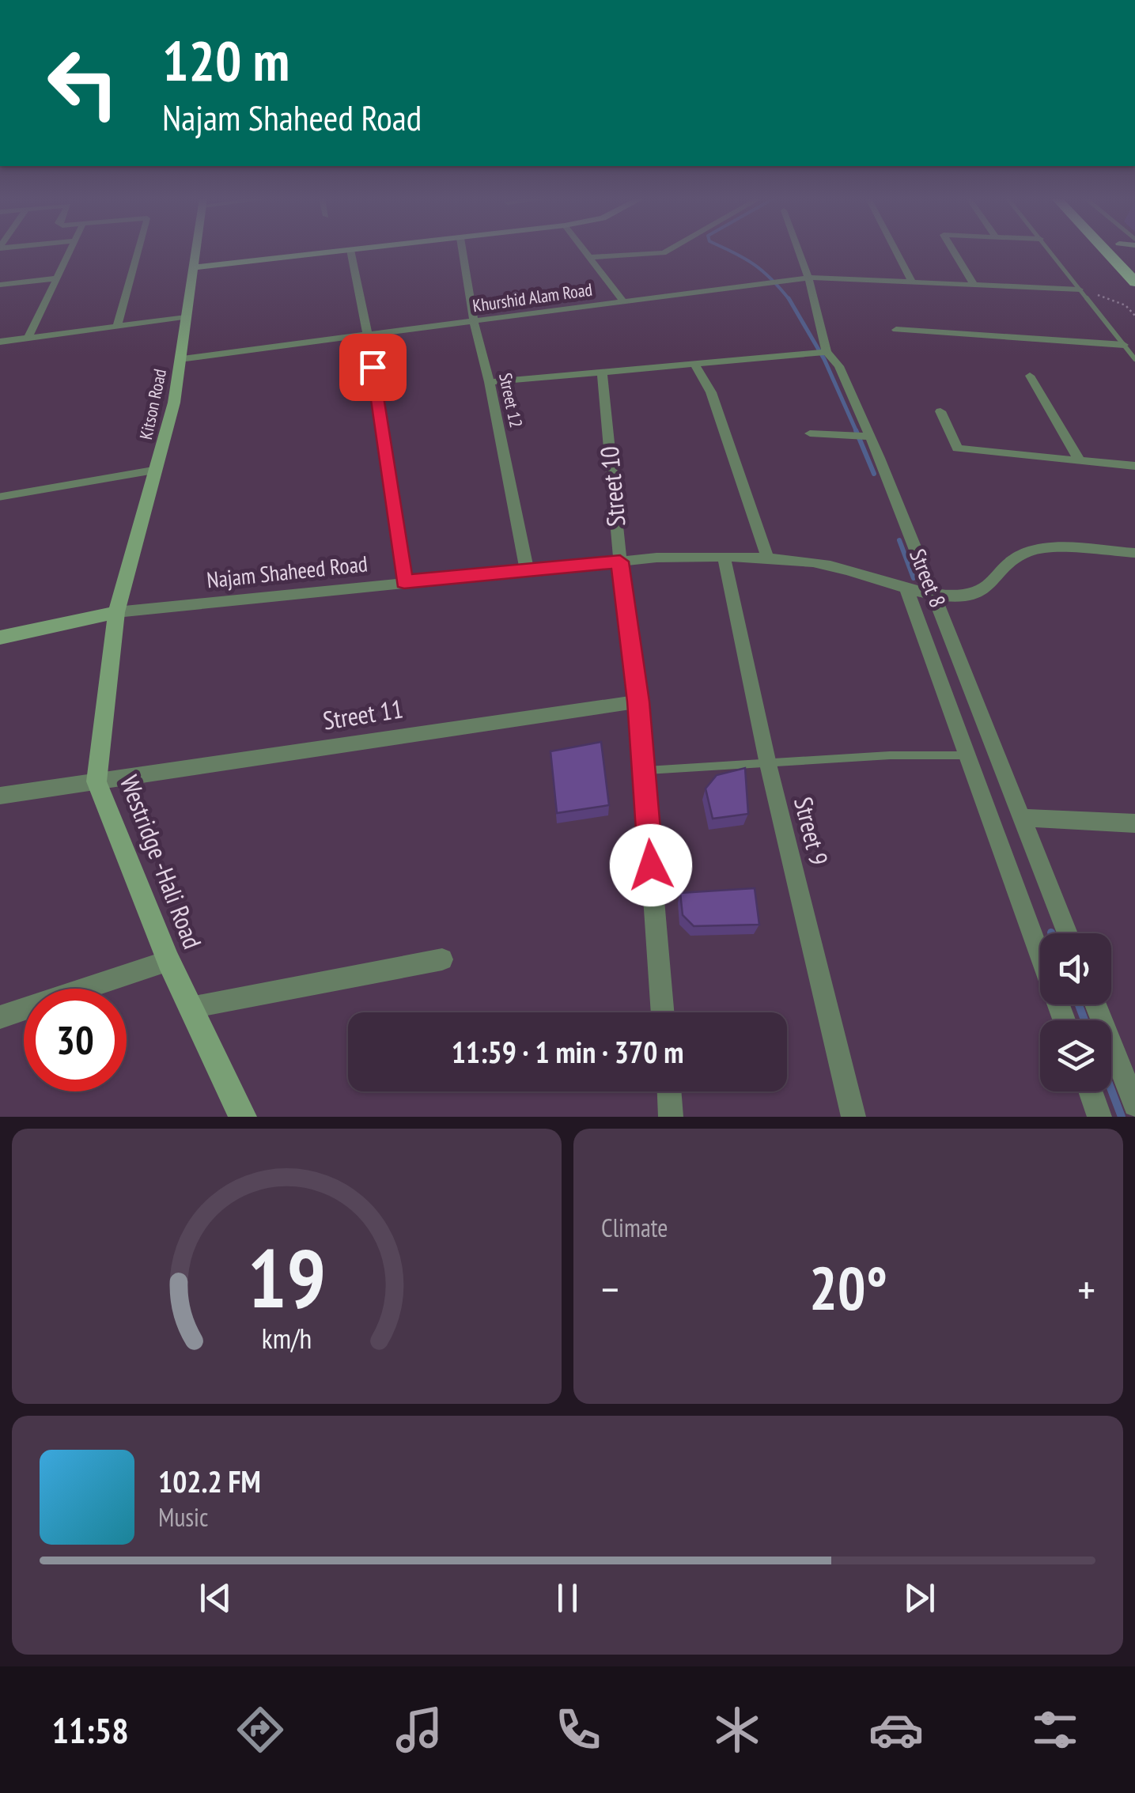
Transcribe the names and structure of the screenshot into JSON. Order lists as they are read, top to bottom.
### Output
{
  "streets": {
    "street": [
      "Khurshid Alam Road",
      "Street 12",
      "Kitson Road",
      "Street 10",
      "Najam Shaheed Road",
      "Street 8",
      "Street 11",
      "Street 9",
      "Westridge -Hali Road"
    ]
  },
  "crossings": [
    ["Khurshid Alam Road", "Street 12"],
    ["Khurshid Alam Road", "Kitson Road"],
    ["Khurshid Alam Road", "Street 8"],
    ["Street 12", "Najam Shaheed Road"],
    ["Kitson Road", "Najam Shaheed Road"],
    ["Kitson Road", "Westridge -Hali Road"],
    ["Street 10", "Najam Shaheed Road"],
    ["Street 10", "Street 11"],
    ["Najam Shaheed Road", "Street 8"],
    ["Najam Shaheed Road", "Street 9"],
    ["Najam Shaheed Road", "Westridge -Hali Road"],
    ["Street 11", "Westridge -Hali Road"]
  ],
  "page": {
    "turn": ["120 m", "Najam Shaheed Road"],
    "limit": "30",
    "trip": "11:59 · 1 min · 370 m",
    "tile": "Climate",
    "heat": ["−", "20°", "+"],
    "song": ["102.2 FM", "Music"],
    "tabs": "11:58",
    "gauge": ["19", "km/h"]
  }
}
